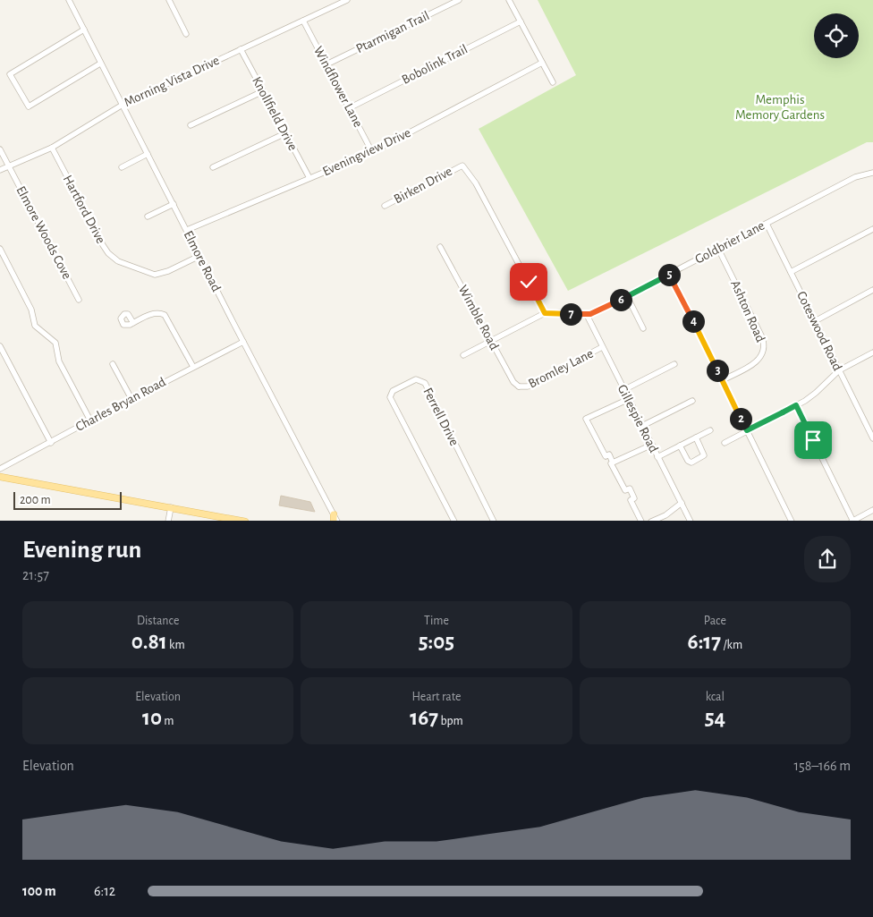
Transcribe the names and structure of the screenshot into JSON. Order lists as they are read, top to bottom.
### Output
{
  "streets": {
    "street": [
      "Ptarmigan Trail",
      "Bobolink Trail",
      "Morning Vista Drive",
      "Windflower Lane",
      "Knollfield Drive",
      "Eveningview Drive",
      "Birken Drive",
      "Hartford Drive",
      "Elmore Woods Cove",
      "Goldbrier Lane",
      "Elmore Road",
      "Ashton Road",
      "Wimble Road",
      "Coteswood Road",
      "Bromley Lane",
      "Charles Bryan Road",
      "Ferrell Drive",
      "Gillespie Road"
    ]
  },
  "crossings": [
    ["Ptarmigan Trail", "Windflower Lane"],
    ["Bobolink Trail", "Windflower Lane"],
    ["Morning Vista Drive", "Windflower Lane"],
    ["Morning Vista Drive", "Knollfield Drive"],
    ["Morning Vista Drive", "Hartford Drive"],
    ["Morning Vista Drive", "Elmore Woods Cove"],
    ["Morning Vista Drive", "Elmore Road"],
    ["Windflower Lane", "Eveningview Drive"],
    ["Knollfield Drive", "Eveningview Drive"],
    ["Eveningview Drive", "Elmore Road"],
    ["Birken Drive", "Goldbrier Lane"],
    ["Hartford Drive", "Elmore Road"],
    ["Goldbrier Lane", "Ashton Road"],
    ["Goldbrier Lane", "Wimble Road"],
    ["Goldbrier Lane", "Coteswood Road"],
    ["Goldbrier Lane", "Gillespie Road"],
    ["Elmore Road", "Charles Bryan Road"],
    ["Wimble Road", "Bromley Lane"],
    ["Bromley Lane", "Gillespie Road"]
  ],
  "parks": ["Memphis Memory Gardens"],
  "scale_bar": "200 m",
  "page": {
    "pins": [
      "5",
      "6",
      "7",
      "4",
      "3",
      "2"
    ],
    "scale": "200 m",
    "heading": ["Evening run", "21:57"],
    "stats": [
      ["Distance", "0.81 km"],
      ["Time", "5:05"],
      ["Pace", "6:17 /km"],
      ["Elevation", "10 m"],
      ["Heart rate", "167 bpm"],
      ["kcal", "54"]
    ],
    "chart": ["Elevation", "158–166 m"],
    "list": [
      {
        "name": "100 m",
        "note": "6:12"
      }
    ]
  }
}
